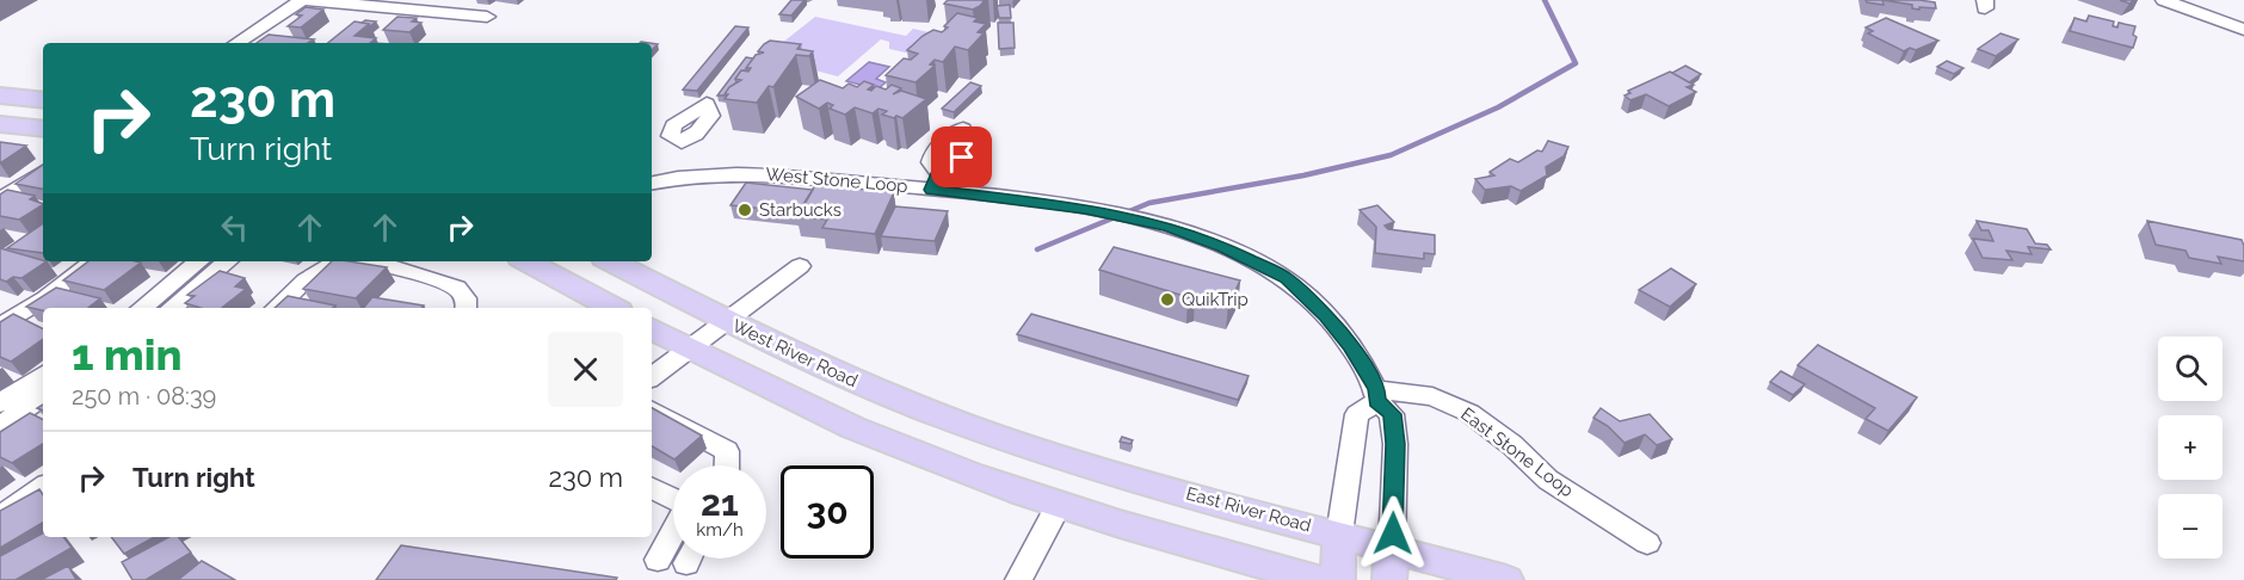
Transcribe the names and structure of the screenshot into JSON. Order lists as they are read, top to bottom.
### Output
{
  "streets": {
    "main road": ["West River Road", "East River Road"],
    "street": ["West Stone Loop", "East Stone Loop"]
  },
  "crossings": [
    ["West Stone Loop", "East Stone Loop"],
    ["West Stone Loop", "East River Road"],
    ["West River Road", "East River Road"]
  ],
  "places": ["Starbucks", "QuikTrip"],
  "page": {
    "turn": ["230 m", "Turn right"],
    "heading": ["1 min", "250 m · 08:39"],
    "map_buttons": ["+", "−"],
    "list": [
      {
        "name": "Turn right",
        "value": "230 m"
      }
    ],
    "speed": "21 km/h",
    "limit": "30"
  }
}
